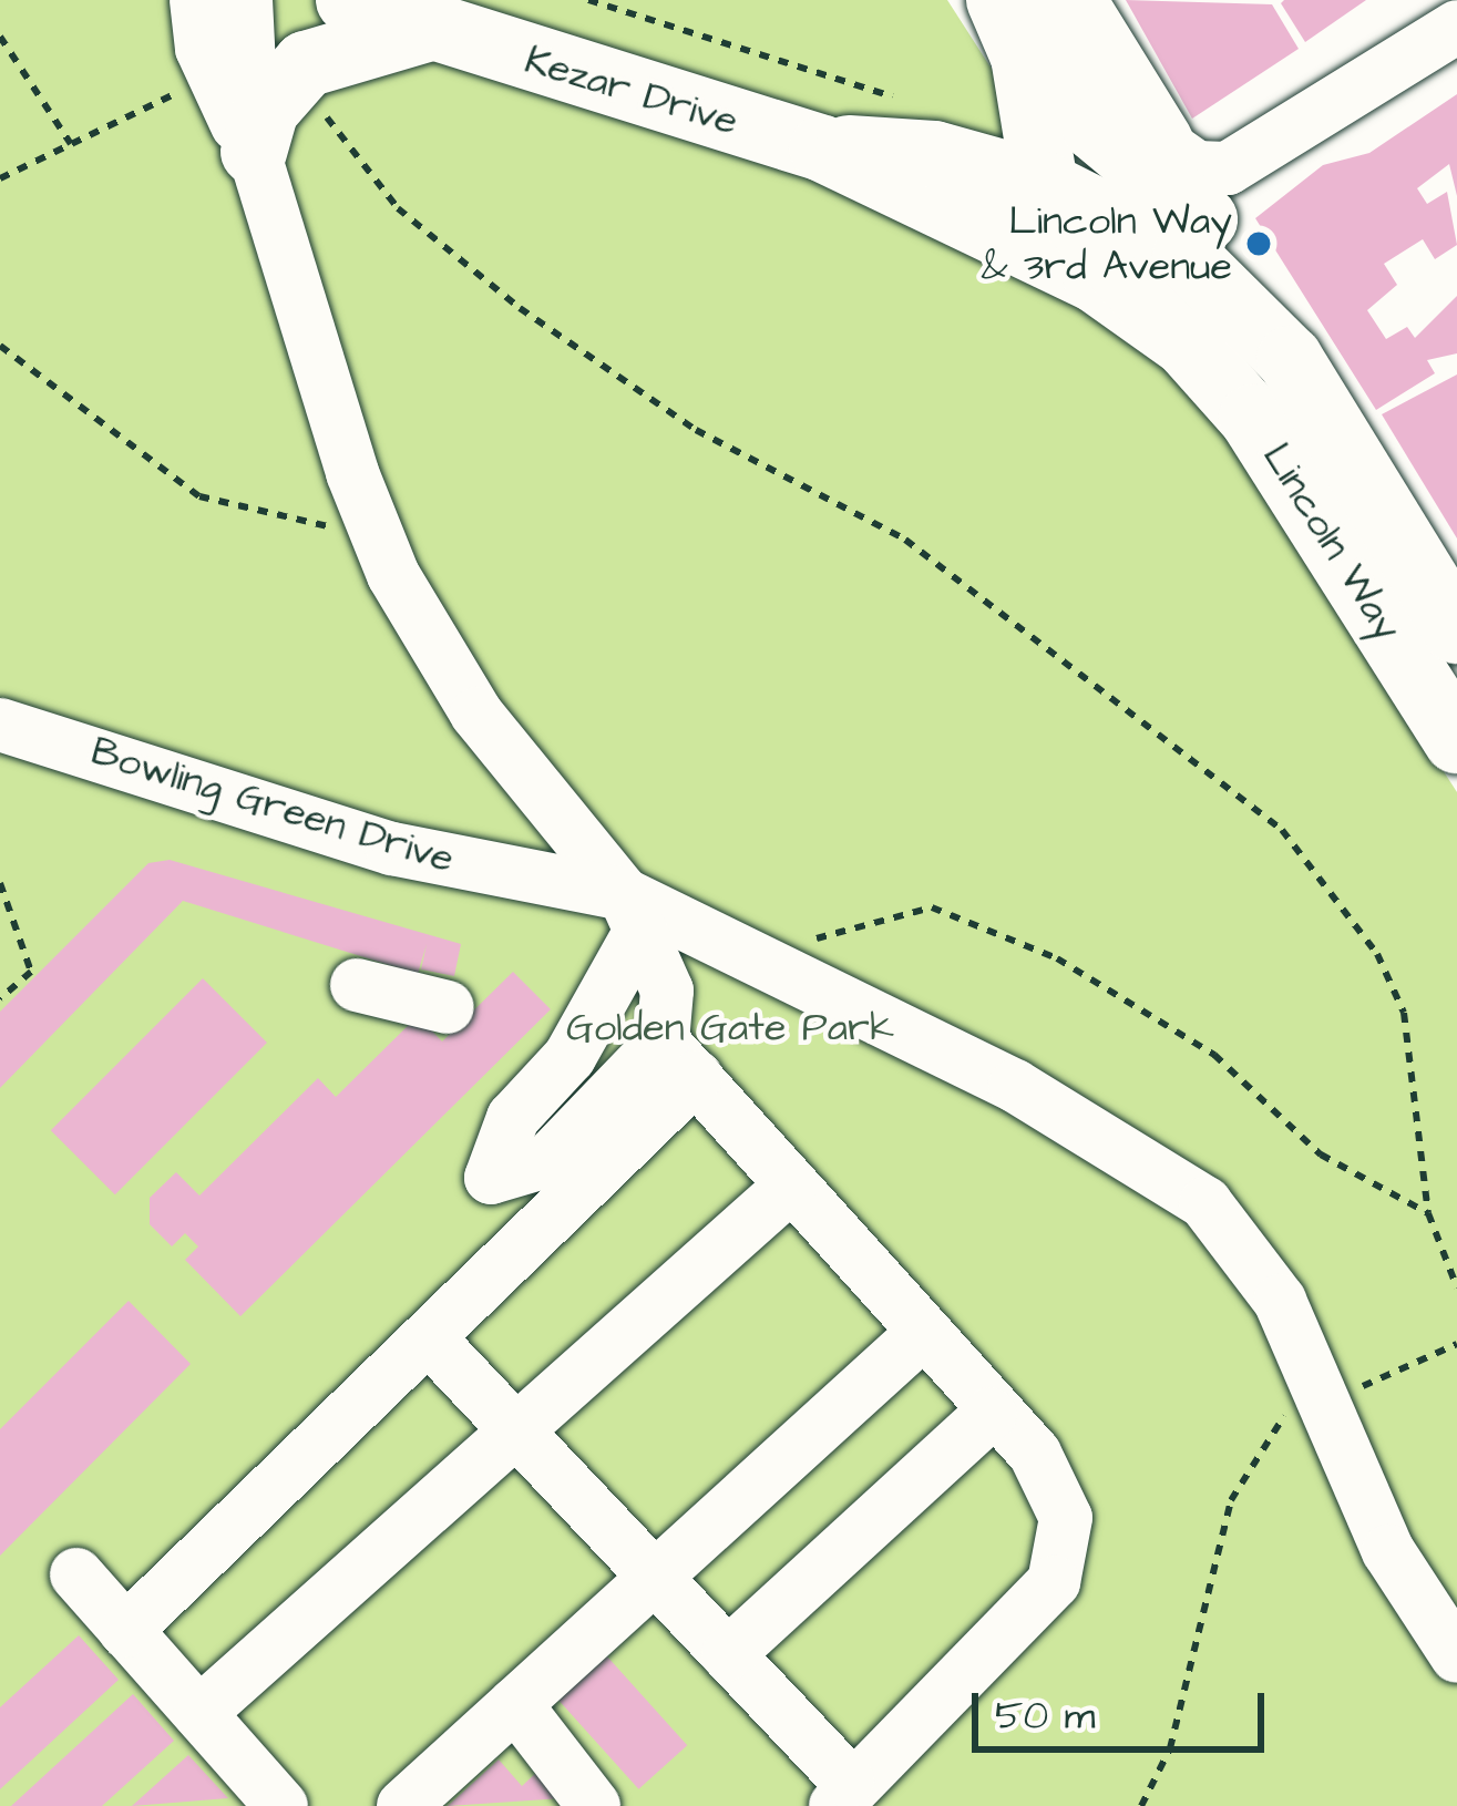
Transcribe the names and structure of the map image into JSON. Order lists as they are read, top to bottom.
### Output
{
  "streets": {
    "main road": ["Kezar Drive", "Lincoln Way"],
    "street": ["Bowling Green Drive"]
  },
  "crossings": [
    ["Kezar Drive", "Lincoln Way"]
  ],
  "parks": ["Golden Gate Park"],
  "places": ["Lincoln Way & 3rd Avenue"],
  "scale_bar": "50 m"
}
